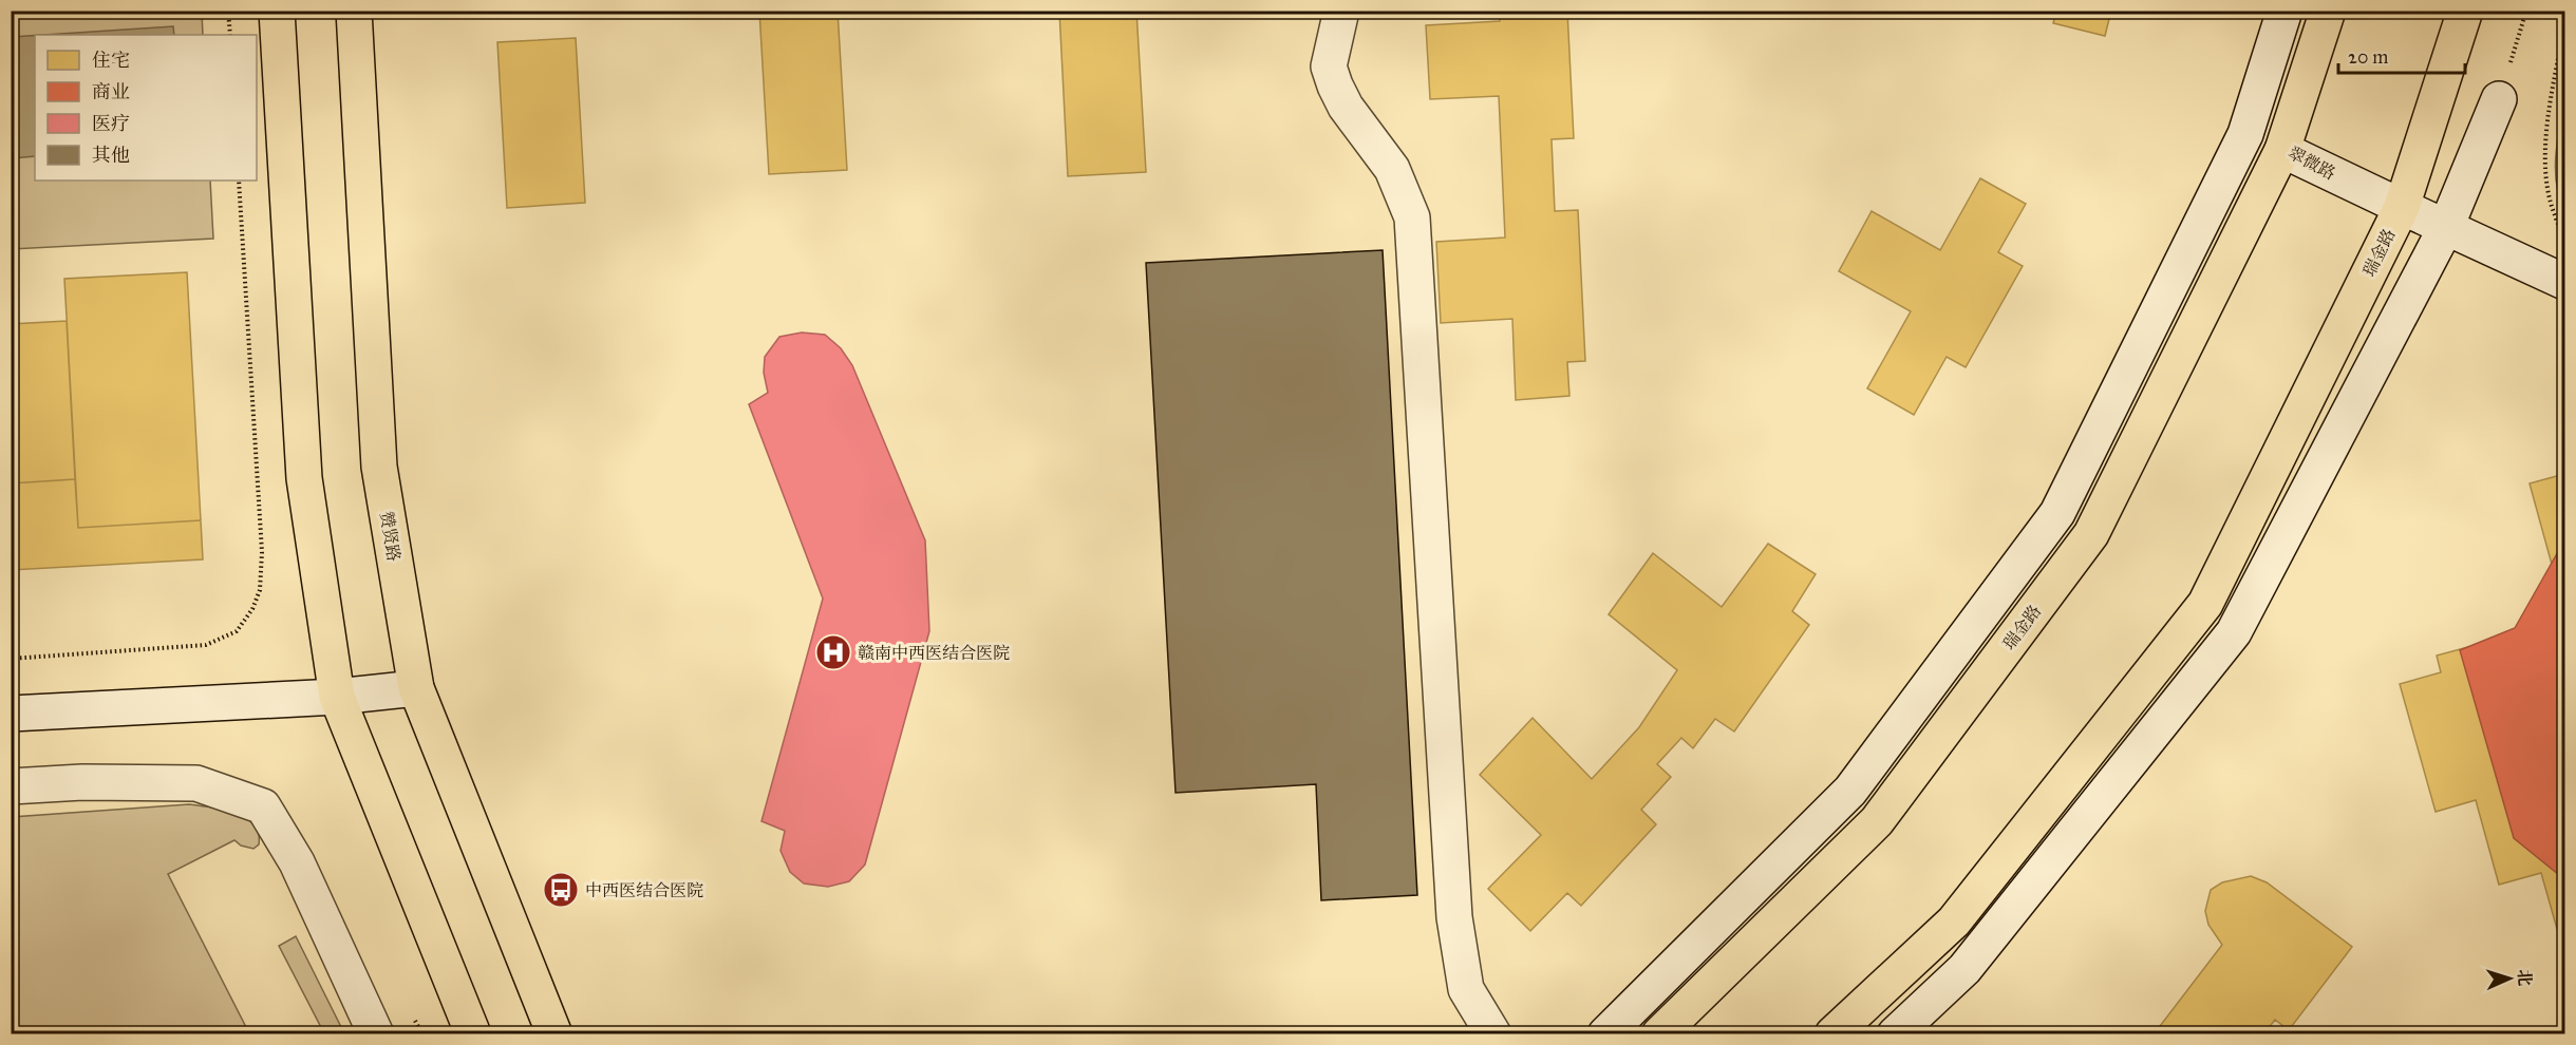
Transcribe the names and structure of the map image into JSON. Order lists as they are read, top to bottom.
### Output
{
  "streets": {
    "main road": ["翠微路", "瑞金路", "赞贤路"]
  },
  "crossings": [
    ["翠微路", "瑞金路"]
  ],
  "places": {
    "hospital": ["赣南中西医结合医院"],
    "bus stop": ["中西医结合医院"]
  },
  "legend": [
    "住宅",
    "商业",
    "医疗",
    "其他"
  ],
  "scale_bar": "20 m",
  "north": "right"
}
